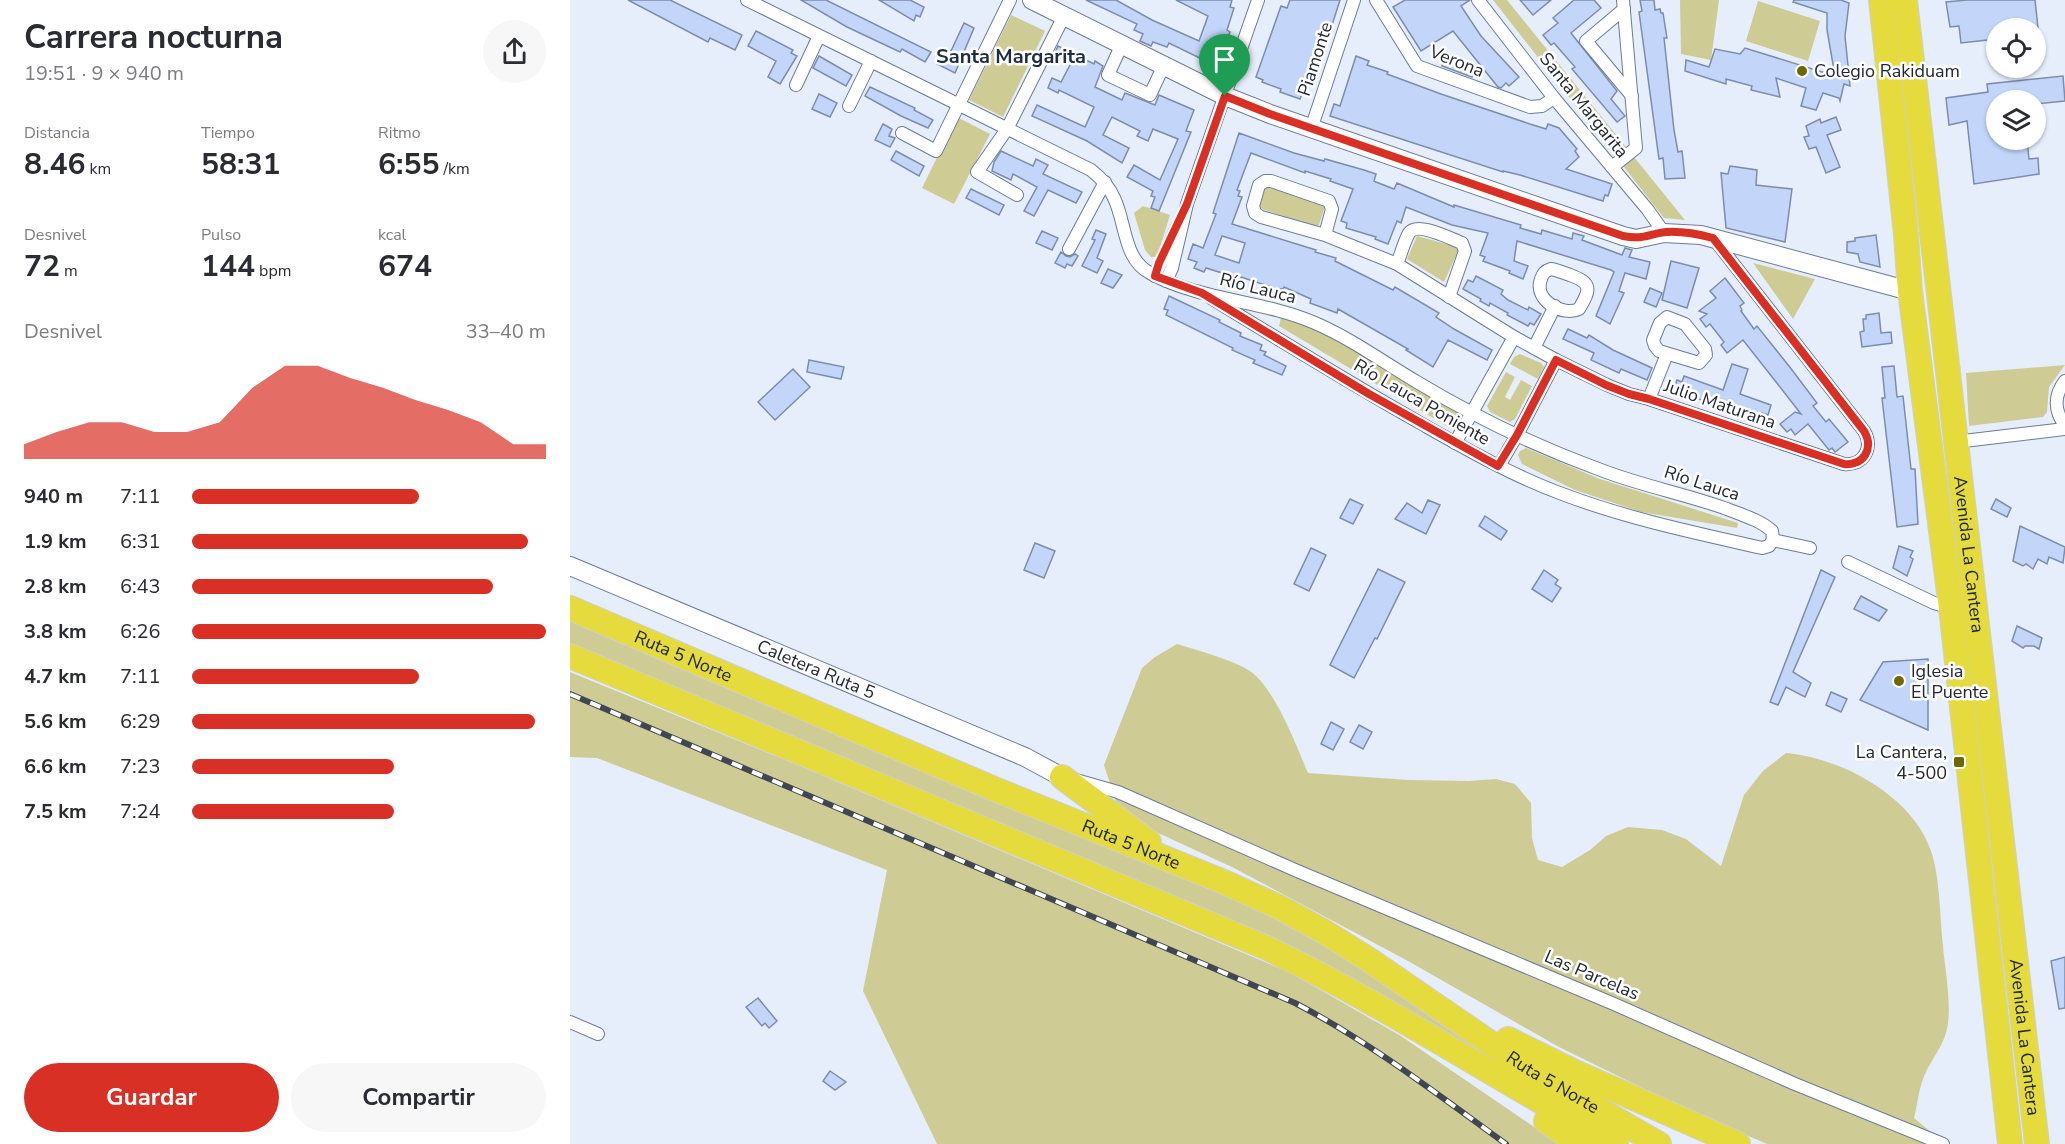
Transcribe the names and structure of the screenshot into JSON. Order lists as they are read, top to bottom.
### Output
{
  "streets": {
    "highway": ["Avenida La Cantera", "Ruta 5 Norte"],
    "main road": ["Caletera Ruta 5"],
    "street": [
      "Piamonte",
      "Verona",
      "Santa Margarita",
      "Río Lauca",
      "Río Lauca Poniente",
      "Julio Maturana",
      "Las Parcelas"
    ]
  },
  "crossings": [
    ["Verona", "Santa Margarita"],
    ["Río Lauca", "Río Lauca Poniente"],
    ["Caletera Ruta 5", "Las Parcelas"]
  ],
  "districts": ["Santa Margarita"],
  "places": {
    "other": ["Colegio Rakiduam", "Iglesia El Puente"],
    "transit": ["La Cantera, 4-500"]
  },
  "page": {
    "heading": ["Carrera nocturna", "19:51 · 9 × 940 m"],
    "stats": [
      ["Distancia", "8.46 km"],
      ["Tiempo", "58:31"],
      ["Ritmo", "6:55 /km"],
      ["Desnivel", "72 m"],
      ["Pulso", "144 bpm"],
      ["kcal", "674"]
    ],
    "chart": ["Desnivel", "33–40 m"],
    "list": [
      {
        "name": "940 m",
        "note": "7:11"
      },
      {
        "name": "1.9 km",
        "note": "6:31"
      },
      {
        "name": "2.8 km",
        "note": "6:43"
      },
      {
        "name": "3.8 km",
        "note": "6:26"
      },
      {
        "name": "4.7 km",
        "note": "7:11"
      },
      {
        "name": "5.6 km",
        "note": "6:29"
      },
      {
        "name": "6.6 km",
        "note": "7:23"
      },
      {
        "name": "7.5 km",
        "note": "7:24"
      }
    ],
    "buttons": ["Guardar", "Compartir"]
  }
}
